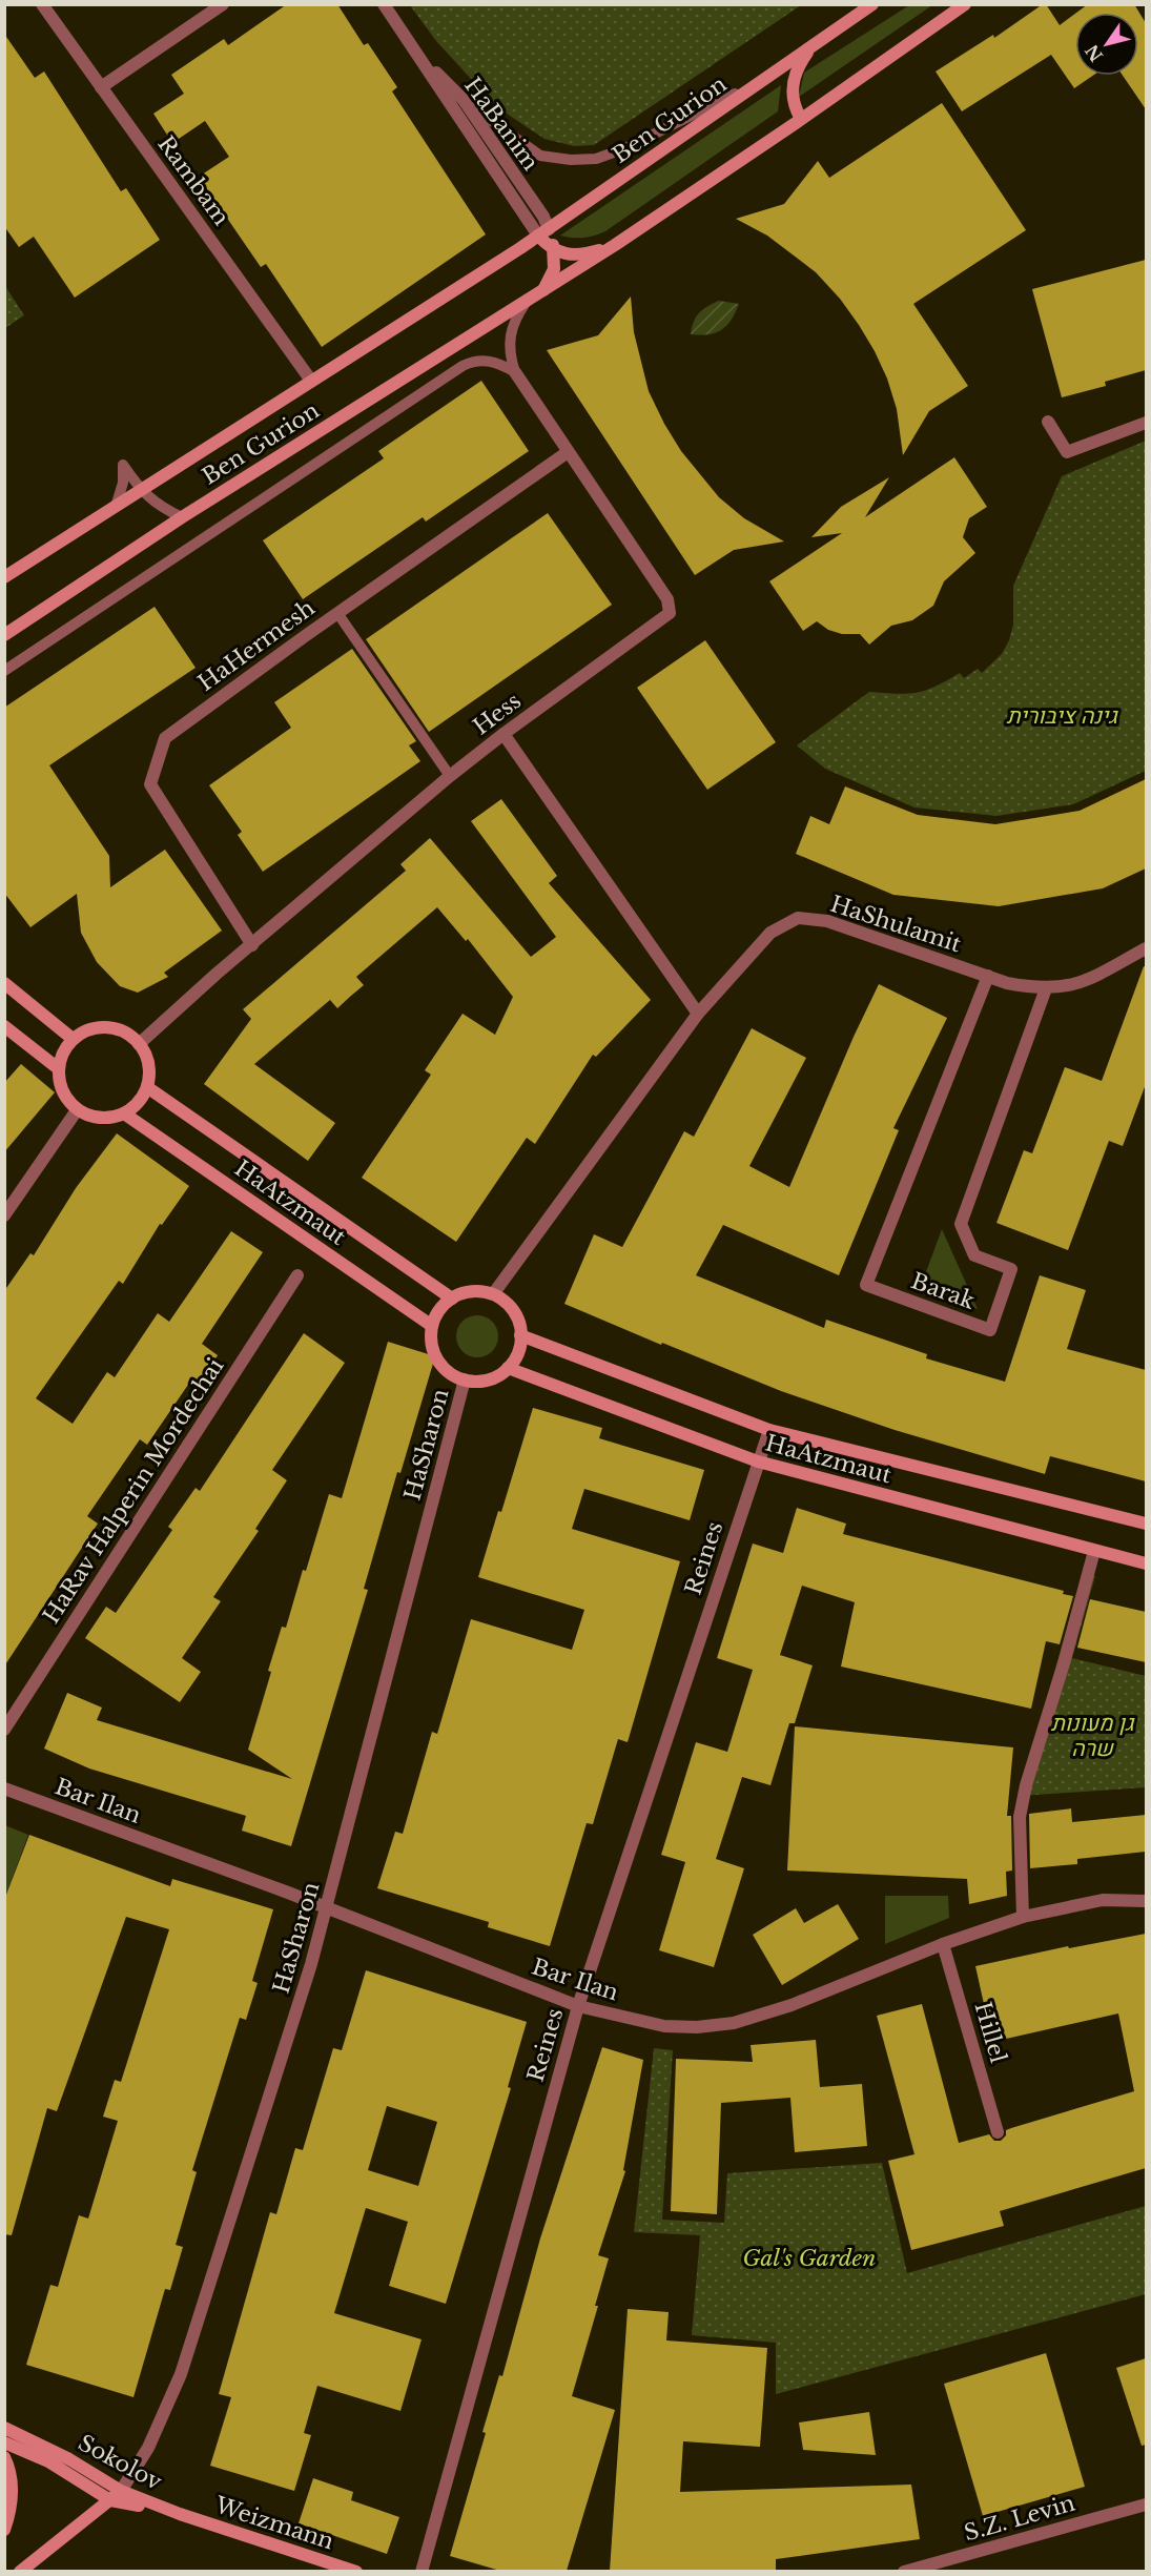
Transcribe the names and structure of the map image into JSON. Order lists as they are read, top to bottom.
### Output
{
  "streets": {
    "street": [
      "Ben Gurion",
      "HaBanim",
      "Rambam",
      "HaHermesh",
      "Hess",
      "HaShulamit",
      "HaAtzmaut",
      "Barak",
      "HaSharon",
      "HaRav Halperin Mordechai",
      "Reines",
      "Bar Ilan",
      "Hillel",
      "Sokolov",
      "S.Z. Levin",
      "Weizmann"
    ]
  },
  "crossings": [
    ["Ben Gurion", "HaBanim"],
    ["Ben Gurion", "Rambam"],
    ["HaHermesh", "Hess"],
    ["Hess", "HaAtzmaut"],
    ["HaShulamit", "Barak"],
    ["HaAtzmaut", "HaSharon"],
    ["HaAtzmaut", "Reines"],
    ["HaSharon", "Bar Ilan"],
    ["HaSharon", "Sokolov"],
    ["Reines", "Bar Ilan"],
    ["Bar Ilan", "Hillel"],
    ["Sokolov", "Weizmann"]
  ],
  "parks": ["גינה ציבורית", "גן מעונות שרה", "Gal's Garden"],
  "north": "bottom left"
}
